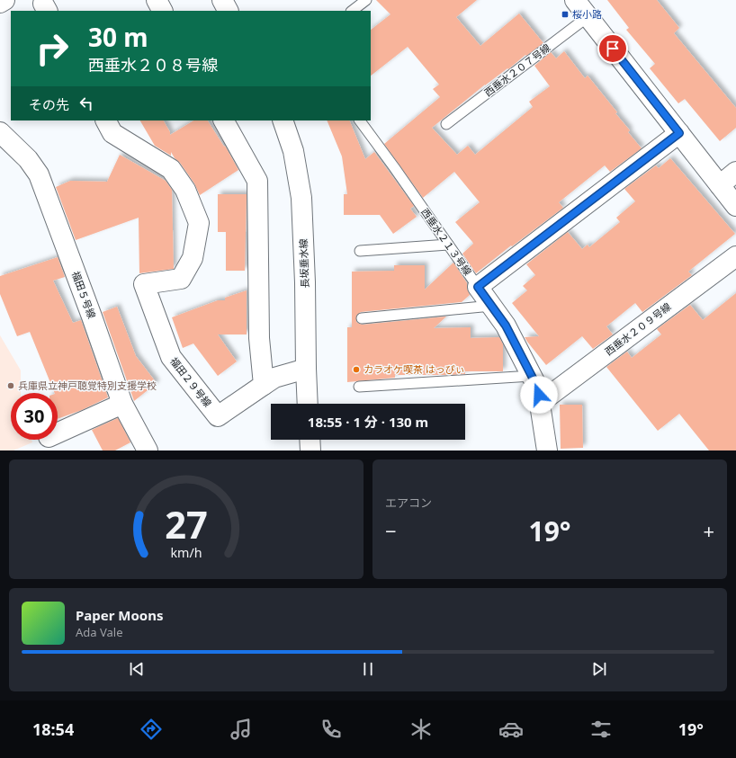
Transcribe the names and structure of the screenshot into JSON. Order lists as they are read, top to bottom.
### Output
{
  "streets": {
    "street": [
      "西垂水２１３号線",
      "長坂垂水線",
      "福田５号線",
      "西垂水２０９号線",
      "福田２９号線"
    ],
    "lane": ["西垂水２０７号線"]
  },
  "crossings": [
    ["西垂水２１３号線", "西垂水２０９号線"]
  ],
  "places": {
    "transit": ["桜小路"],
    "other": ["カラオケ喫茶 はっぴぃ", "兵庫県立神戸聴覚特別支援学校"]
  },
  "page": {
    "turn": ["30 m", "西垂水２０８号線"],
    "then": "その先",
    "limit": "30",
    "trip": "18:55 · 1 分 · 130 m",
    "tile": "エアコン",
    "heat": ["−", "19°", "+"],
    "song": ["Paper Moons", "Ada Vale"],
    "tabs": ["18:54", "19°"],
    "gauge": ["27", "km/h"]
  }
}
